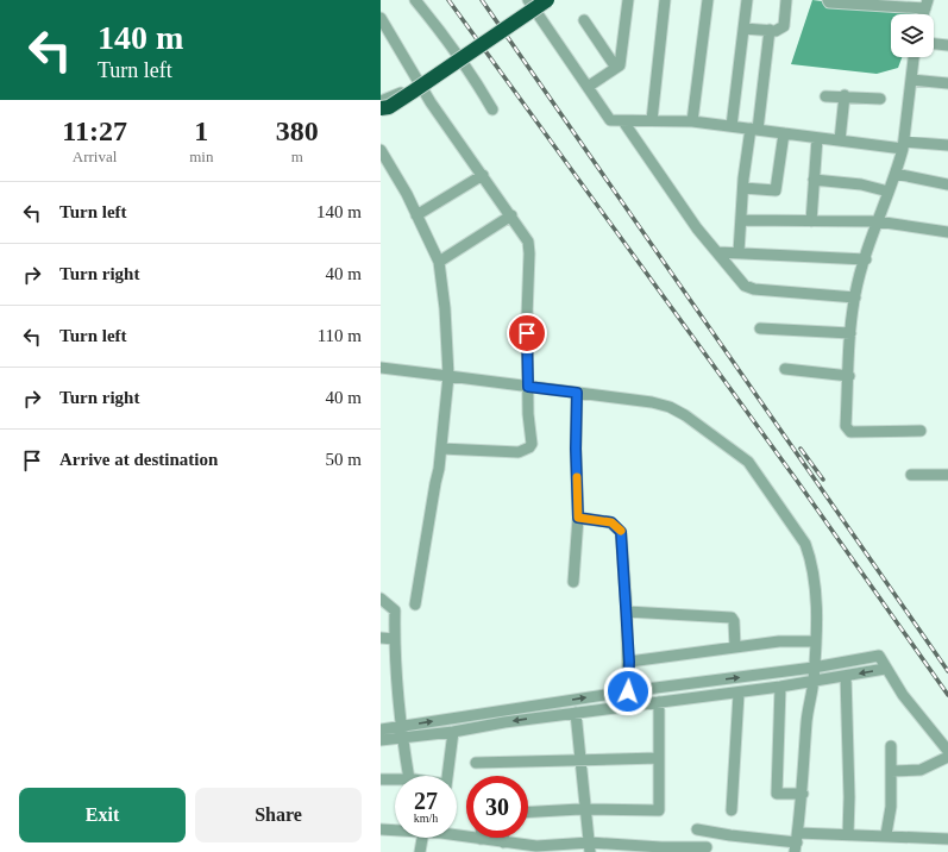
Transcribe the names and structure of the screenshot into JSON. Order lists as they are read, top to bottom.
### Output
{
  "page": {
    "turn": ["140 m", "Turn left"],
    "eta": [
      "11:27",
      "Arrival",
      "1",
      "min",
      "380",
      "m"
    ],
    "list": [
      {
        "name": "Turn left",
        "value": "140 m"
      },
      {
        "name": "Turn right",
        "value": "40 m"
      },
      {
        "name": "Turn left",
        "value": "110 m"
      },
      {
        "name": "Turn right",
        "value": "40 m"
      },
      {
        "name": "Arrive at destination",
        "value": "50 m"
      }
    ],
    "speed": "27 km/h",
    "limit": "30",
    "buttons": ["Exit", "Share"]
  }
}
